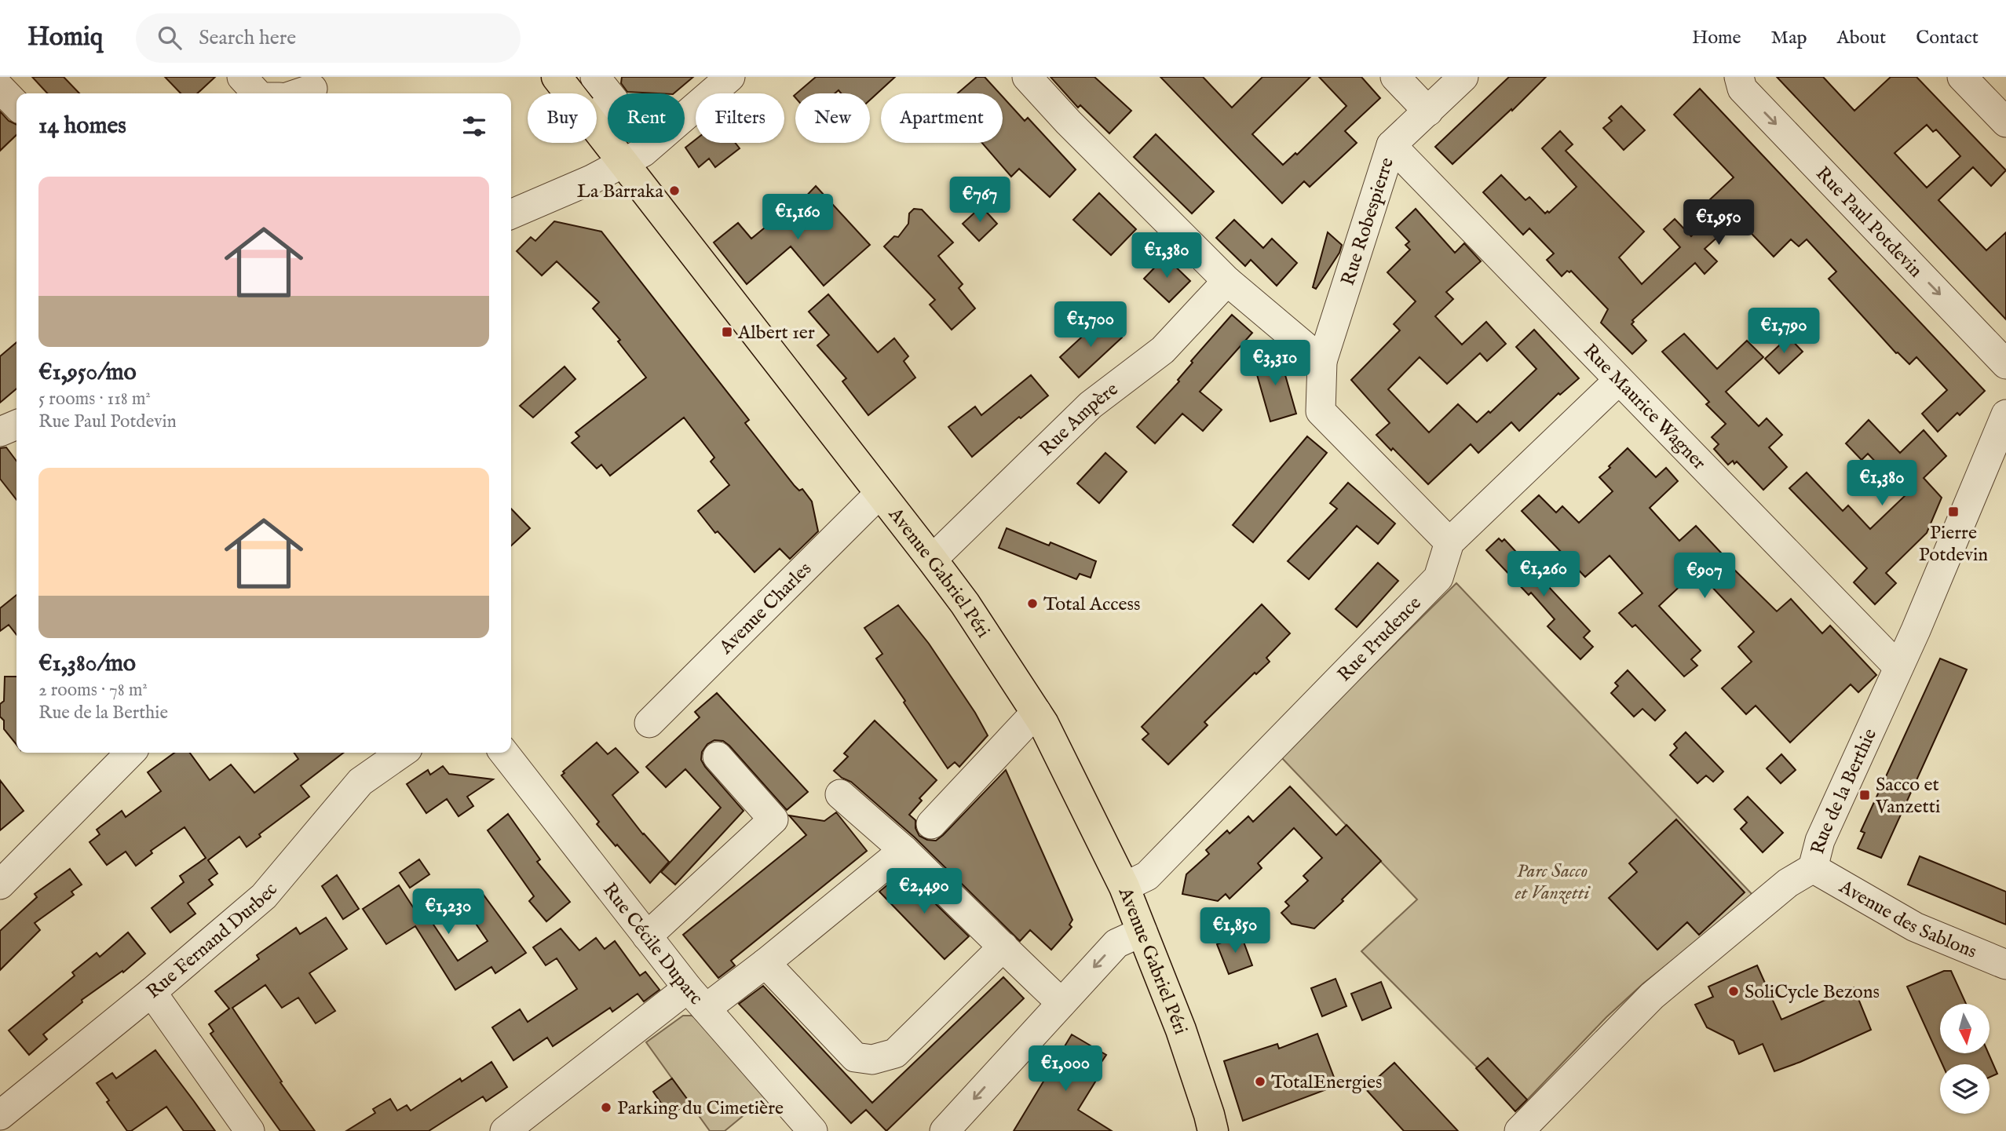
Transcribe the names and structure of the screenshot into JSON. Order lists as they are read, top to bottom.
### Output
{
  "streets": {
    "main road": ["Avenue Gabriel Péri"],
    "street": [
      "Rue Robespierre",
      "Rue Paul Potdevin",
      "Rue Maurice Wagner",
      "Rue Ampère",
      "Avenue Charles",
      "Rue Prudence",
      "Rue de la Berthie",
      "Avenue des Sablons",
      "Rue Fernand Durbec",
      "Rue Cécile Duparc"
    ]
  },
  "crossings": [
    ["Rue Robespierre", "Rue Maurice Wagner"],
    ["Rue Robespierre", "Rue Prudence"],
    ["Rue Maurice Wagner", "Rue Prudence"],
    ["Rue Maurice Wagner", "Rue de la Berthie"],
    ["Rue Ampère", "Avenue Gabriel Péri"],
    ["Avenue Gabriel Péri", "Avenue Charles"],
    ["Avenue Gabriel Péri", "Rue Prudence"],
    ["Rue de la Berthie", "Avenue des Sablons"]
  ],
  "one_way": ["Rue Paul Potdevin"],
  "parks": ["Parc Sacco et Vanzetti"],
  "places": {
    "other": [
      "La Barraka",
      "Total Access",
      "SoliCycle Bezons",
      "TotalEnergies",
      "Parking du Cimetière"
    ],
    "transit": ["Albert 1er", "Pierre Potdevin", "Sacco et Vanzetti"]
  },
  "north": "bottom",
  "page": {
    "header": "Homiq",
    "search": "Search here",
    "nav": [
      "Home",
      "Map",
      "About",
      "Contact"
    ],
    "chip": [
      "Buy",
      "Rent",
      "Filters",
      "New",
      "Apartment"
    ],
    "heading": "14 homes",
    "list": [
      {
        "name": "€1,950/mo",
        "note": "5 rooms · 118 m² · Rue Paul Potdevin"
      },
      {
        "name": "€1,380/mo",
        "note": "2 rooms · 78 m² · Rue de la Berthie"
      }
    ],
    "price": [
      "€767",
      "€1,160",
      "€1,950",
      "€1,380",
      "€1,700",
      "€1,790",
      "€3,310",
      "€1,380",
      "€1,260",
      "€907",
      "€2,490",
      "€1,230",
      "€1,850",
      "€1,000"
    ]
  }
}
